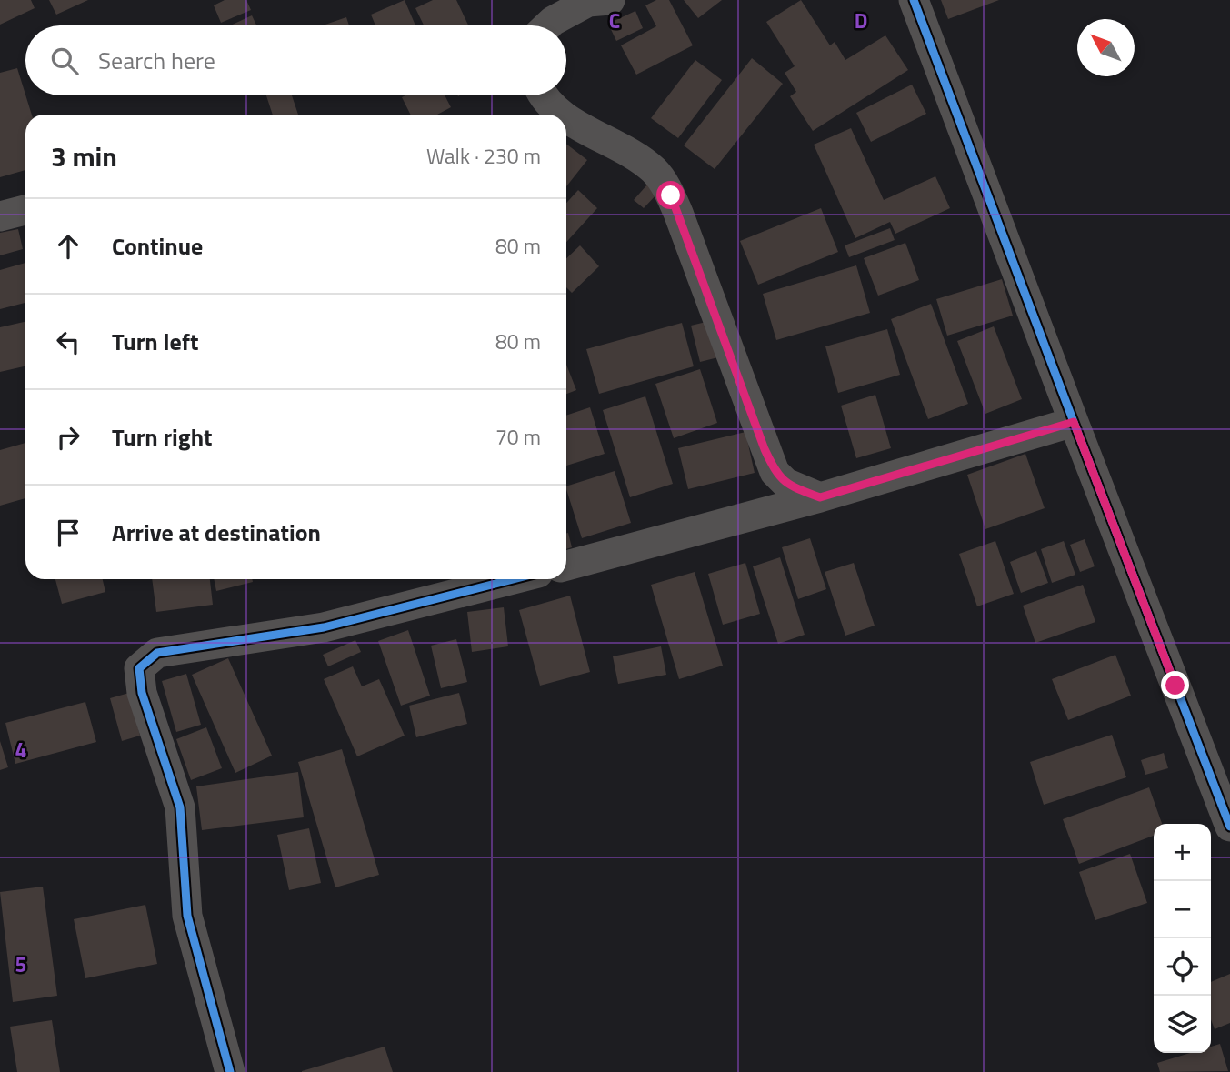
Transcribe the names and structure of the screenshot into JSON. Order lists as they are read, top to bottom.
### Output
{
  "north": "top left",
  "page": {
    "search": "Search here",
    "heading": ["3 min", "Walk · 230 m"],
    "list": [
      ["Continue", "80 m"],
      ["Turn left", "80 m"],
      ["Turn right", "70 m"],
      "Arrive at destination"
    ],
    "map_buttons": ["+", "−"]
  },
  "grid": {
    "columns": ["C", "D"],
    "rows": ["4", "5"]
  }
}
